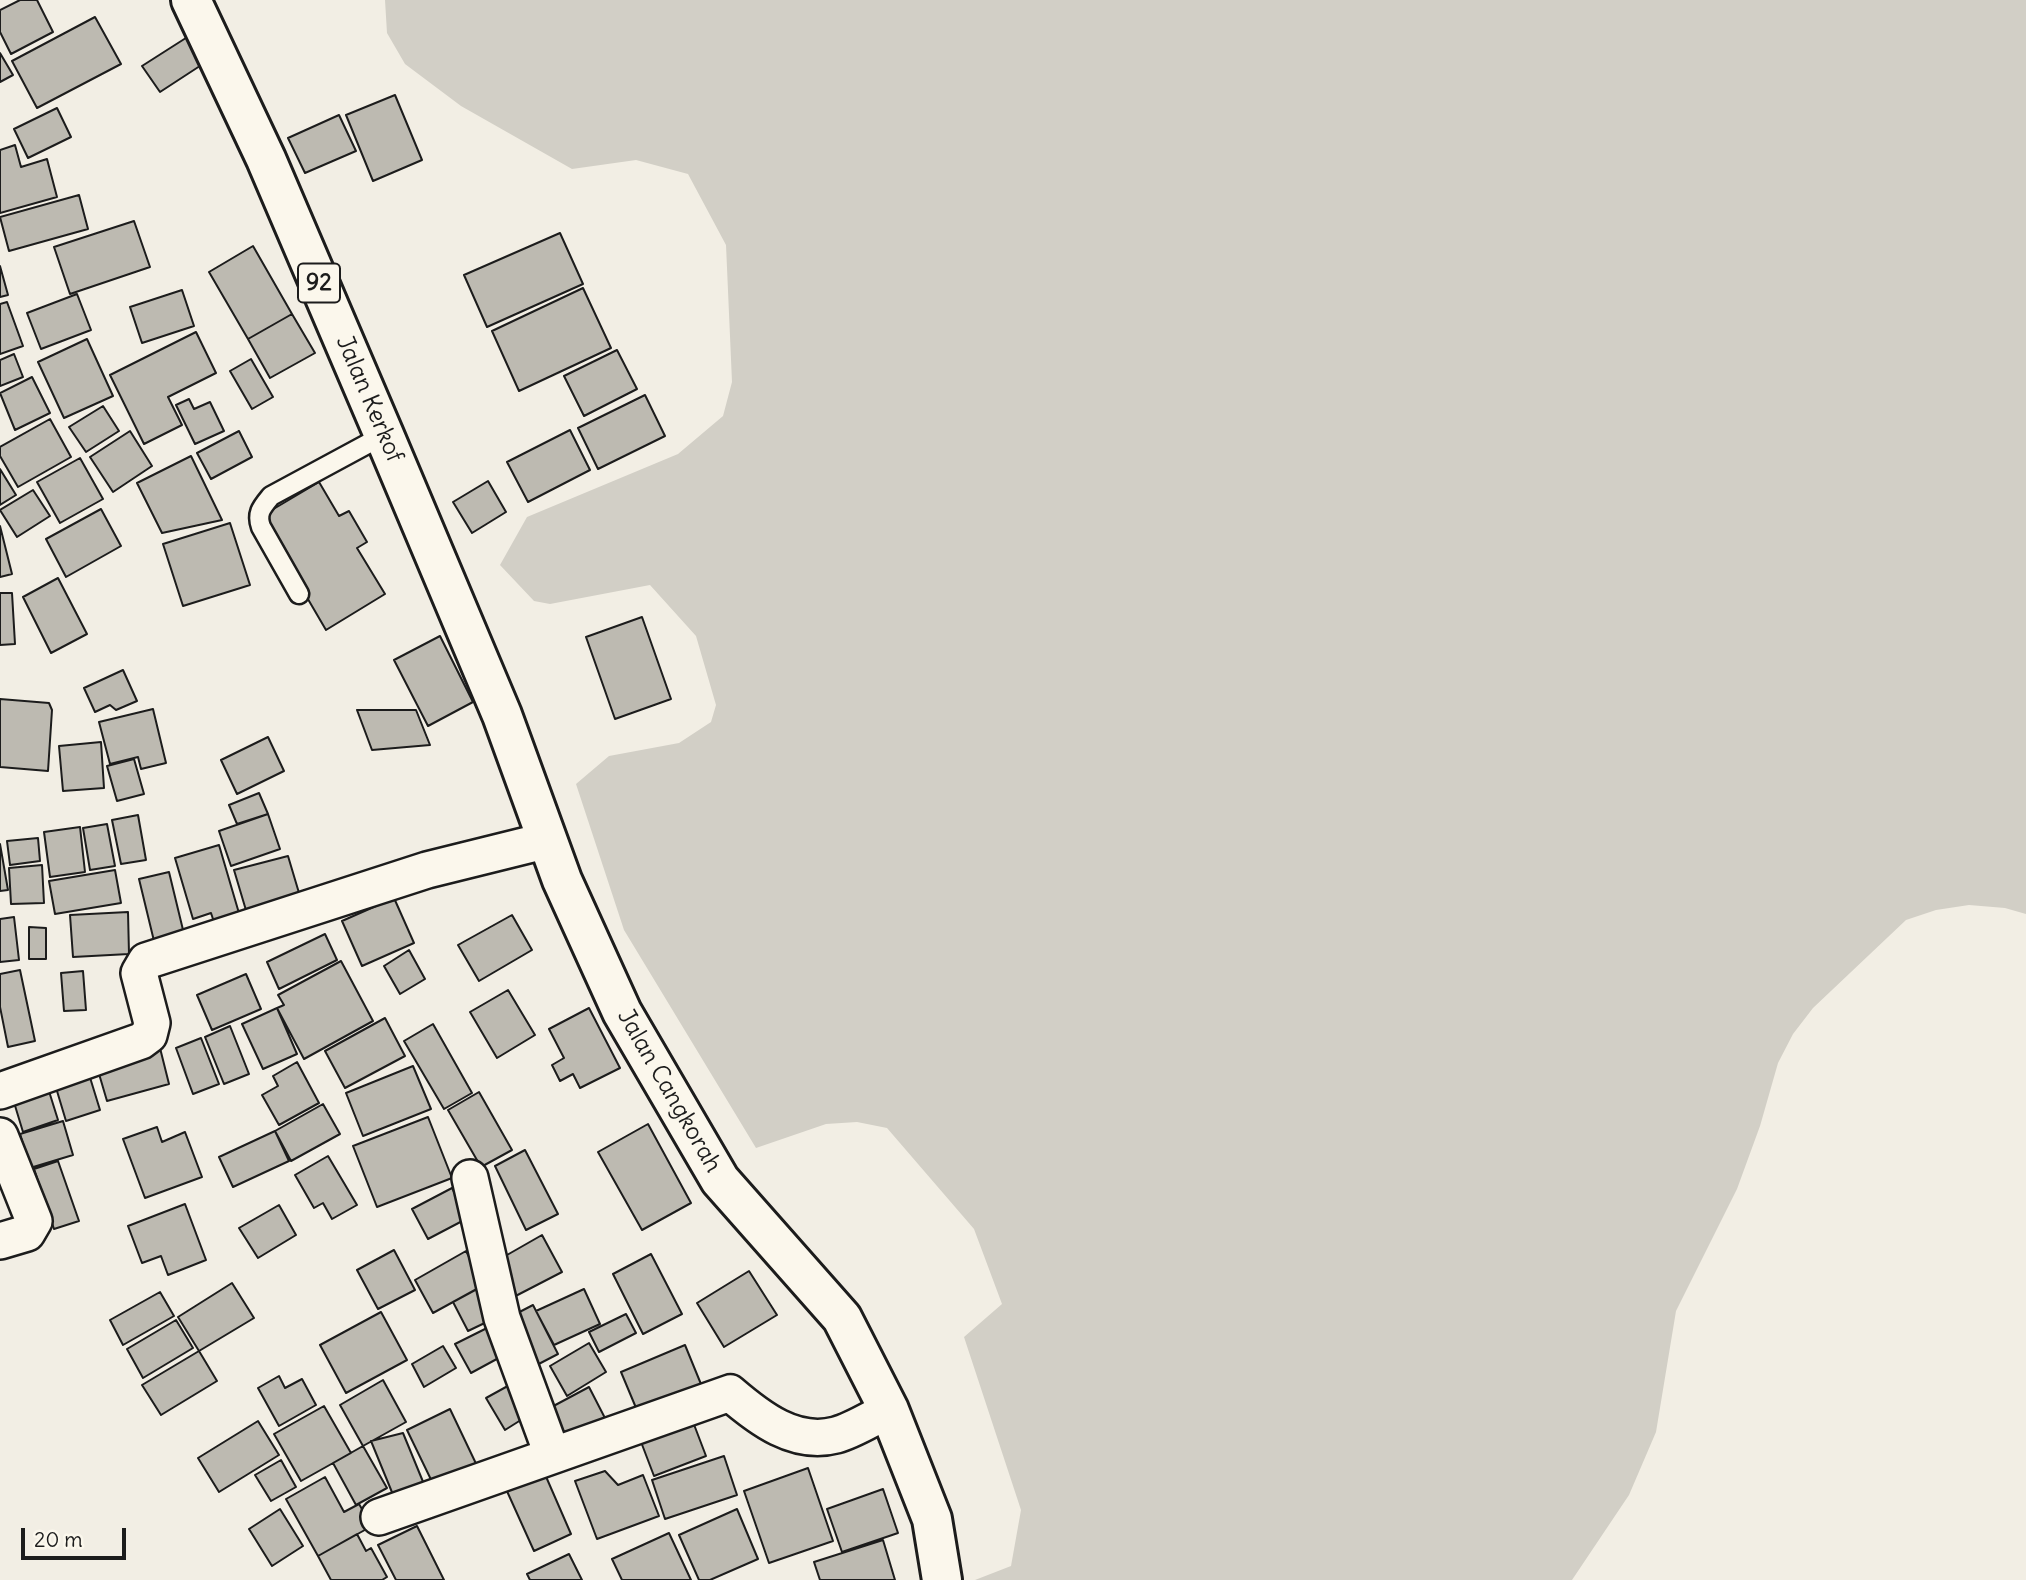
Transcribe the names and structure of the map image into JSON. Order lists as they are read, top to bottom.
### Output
{
  "streets": {
    "main road": ["92", "Jalan Kerkof", "Jalan Cangkorah"]
  },
  "crossings": [
    ["Jalan Kerkof", "Jalan Cangkorah"]
  ],
  "scale_bar": "20 m"
}
